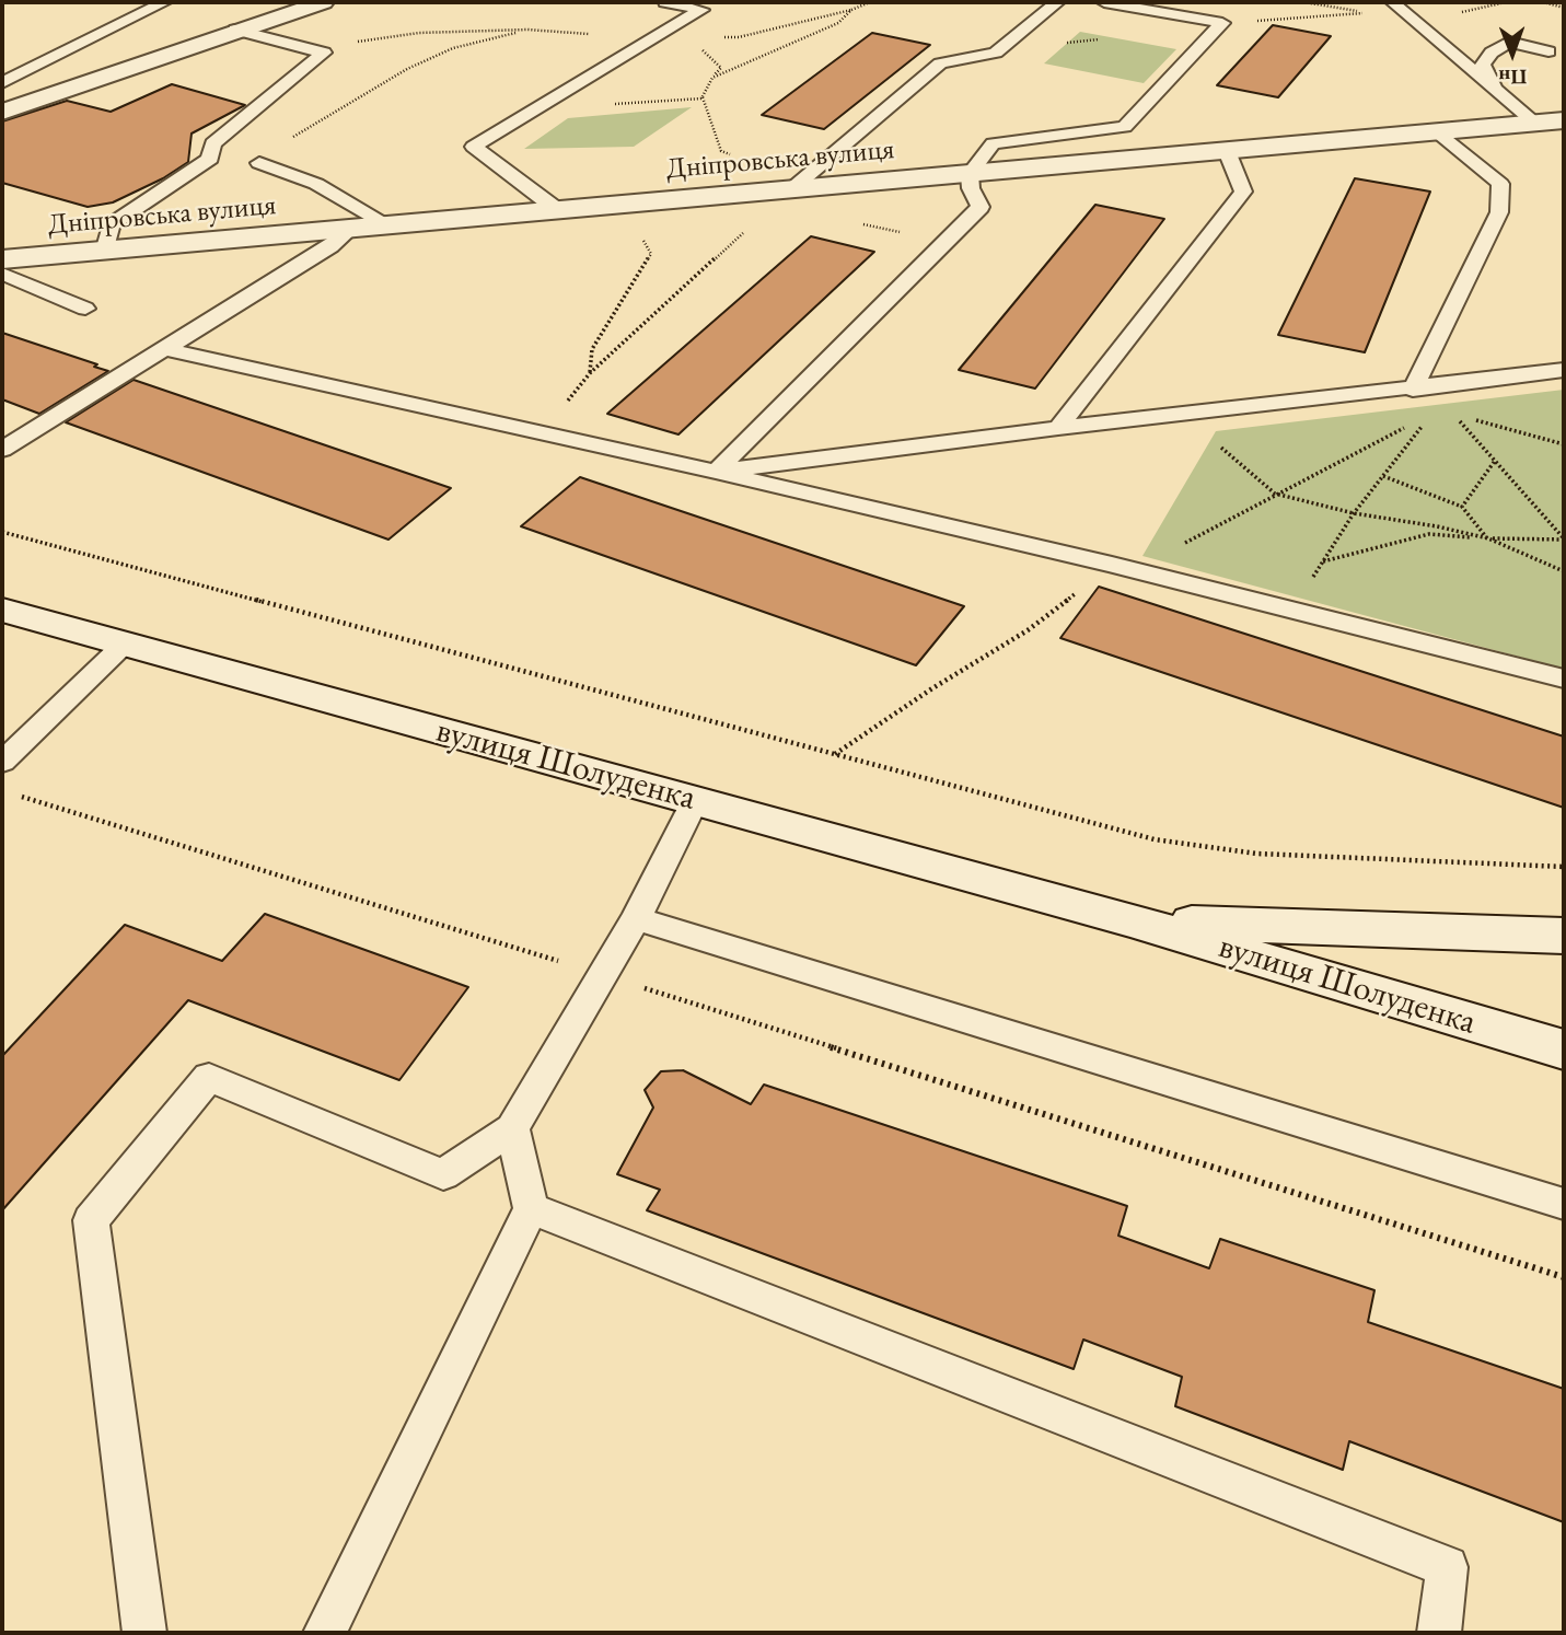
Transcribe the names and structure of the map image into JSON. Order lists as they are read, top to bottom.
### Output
{
  "streets": {
    "street": ["Дніпровська вулиця", "вулиця Шолуденка"]
  },
  "north": "bottom"
}
